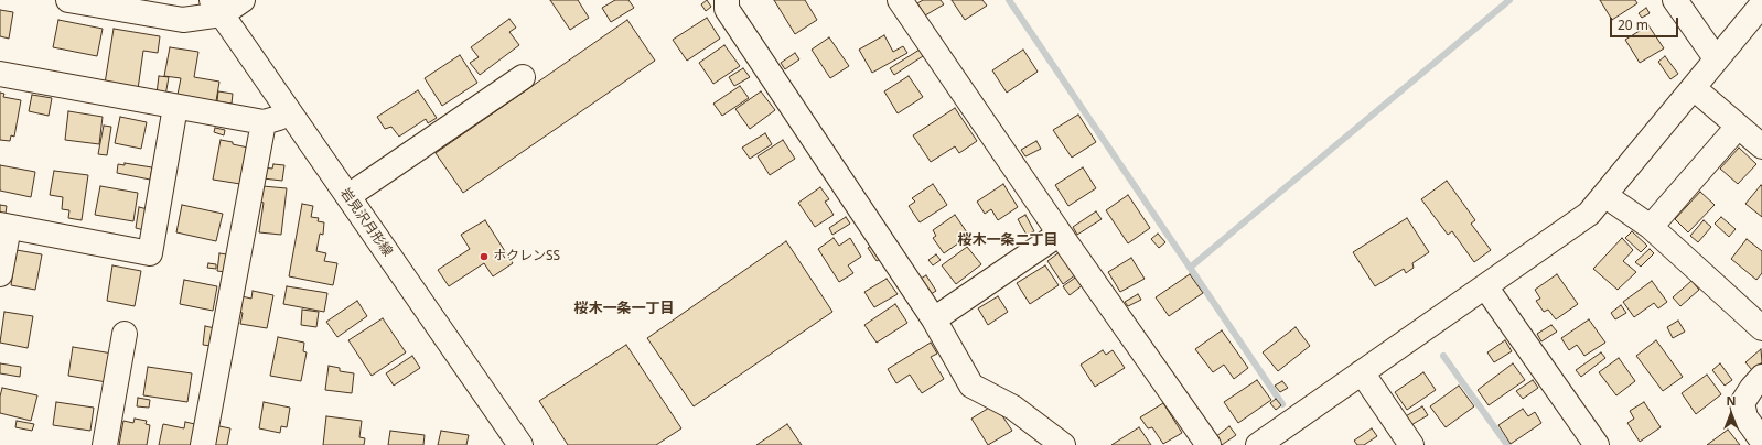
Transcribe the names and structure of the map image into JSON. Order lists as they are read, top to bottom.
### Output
{
  "streets": {
    "street": ["岩見沢月形線"]
  },
  "districts": ["桜木一条二丁目", "桜木一条一丁目"],
  "places": ["ホクレンSS"],
  "scale_bar": "20 m",
  "north": "top"
}
